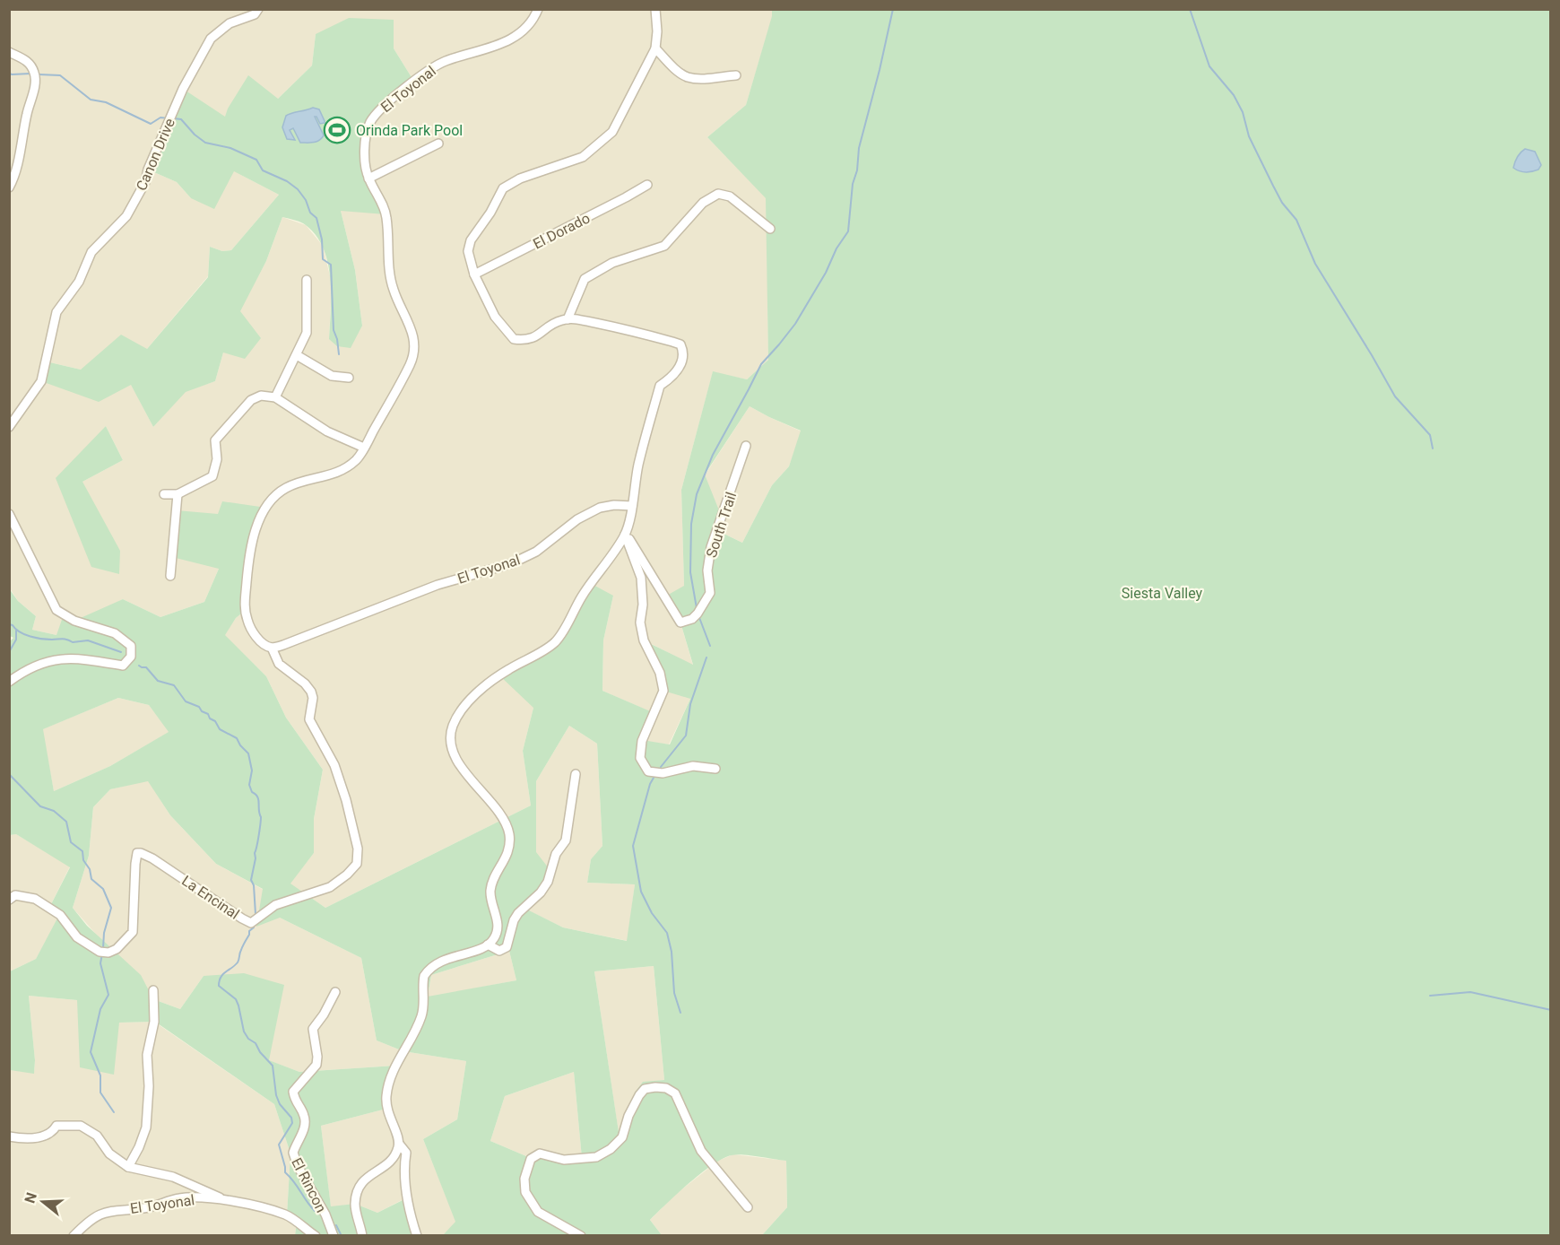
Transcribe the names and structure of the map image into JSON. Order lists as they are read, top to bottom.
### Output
{
  "streets": {
    "street": [
      "El Toyonal",
      "Canon Drive",
      "El Dorado",
      "South Trail",
      "La Encinal",
      "El Rincon"
    ]
  },
  "crossings": [
    ["El Toyonal", "La Encinal"]
  ],
  "parks": ["Siesta Valley"],
  "places": {
    "sports": ["Orinda Park Pool"]
  },
  "north": "left"
}
